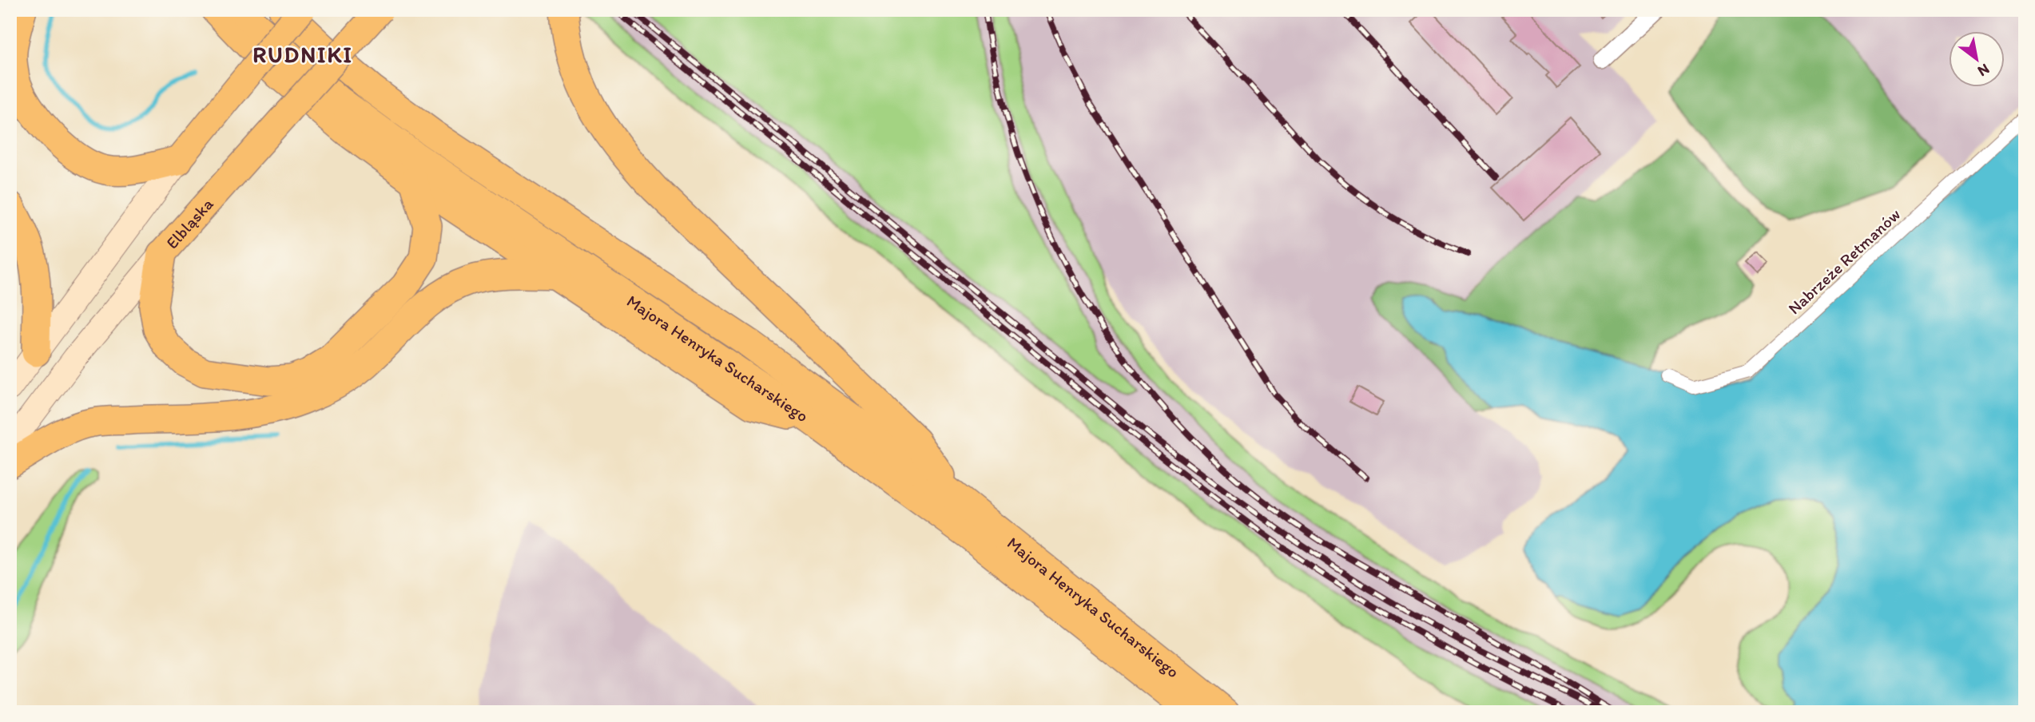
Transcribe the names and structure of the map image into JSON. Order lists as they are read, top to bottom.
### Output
{
  "streets": {
    "highway": ["Majora Henryka Sucharskiego"],
    "main road": ["Elbląska"],
    "street": ["Nabrzeże Retmanów"]
  },
  "districts": ["RUDNIKI"],
  "north": "bottom right"
}
